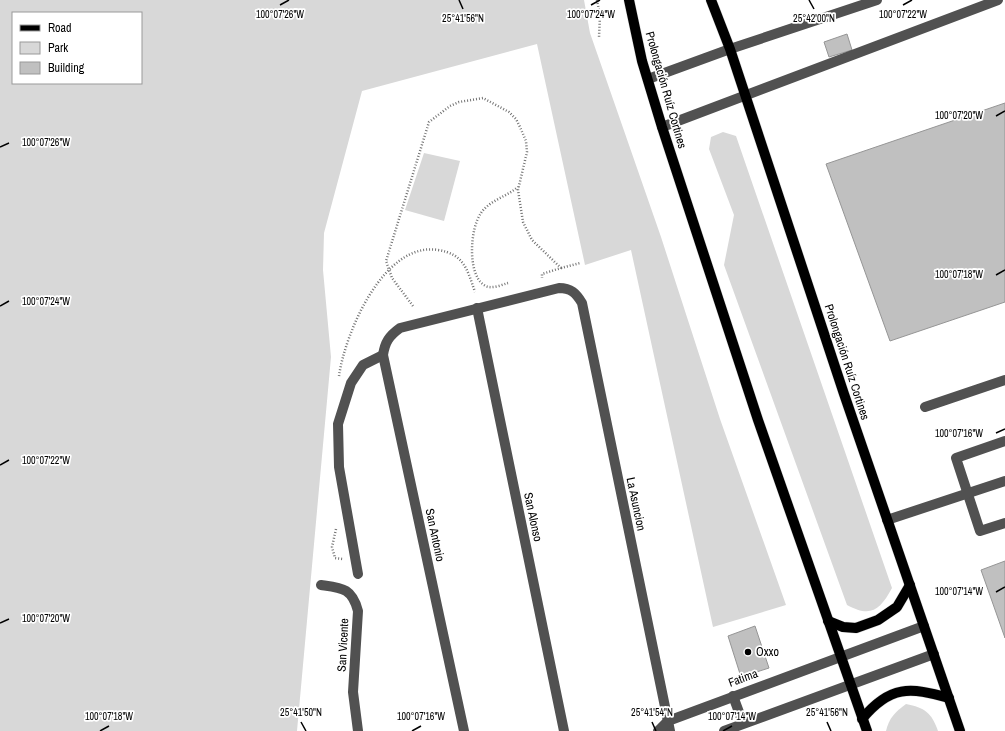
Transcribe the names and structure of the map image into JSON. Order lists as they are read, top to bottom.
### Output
{
  "streets": {
    "main road": ["Prolongación Ruíz Cortines"],
    "street": [
      "La Asuncion",
      "San Alonso",
      "San Antonio",
      "San Vicente",
      "Fatima"
    ]
  },
  "crossings": [
    ["Prolongación Ruíz Cortines", "Fatima"],
    ["La Asuncion", "Fatima"],
    ["San Alonso", "San Antonio"]
  ],
  "places": ["Oxxo"],
  "legend": ["Road", "Park", "Building"],
  "coordinates": [
    "100°07'26\"W",
    "100°07'24\"W",
    "100°07'22\"W",
    "25°41'56\"N",
    "25°42'00\"N",
    "100°07'20\"W",
    "100°07'18\"W",
    "100°07'16\"W",
    "100°07'14\"W",
    "25°41'50\"N",
    "25°41'54\"N"
  ]
}
